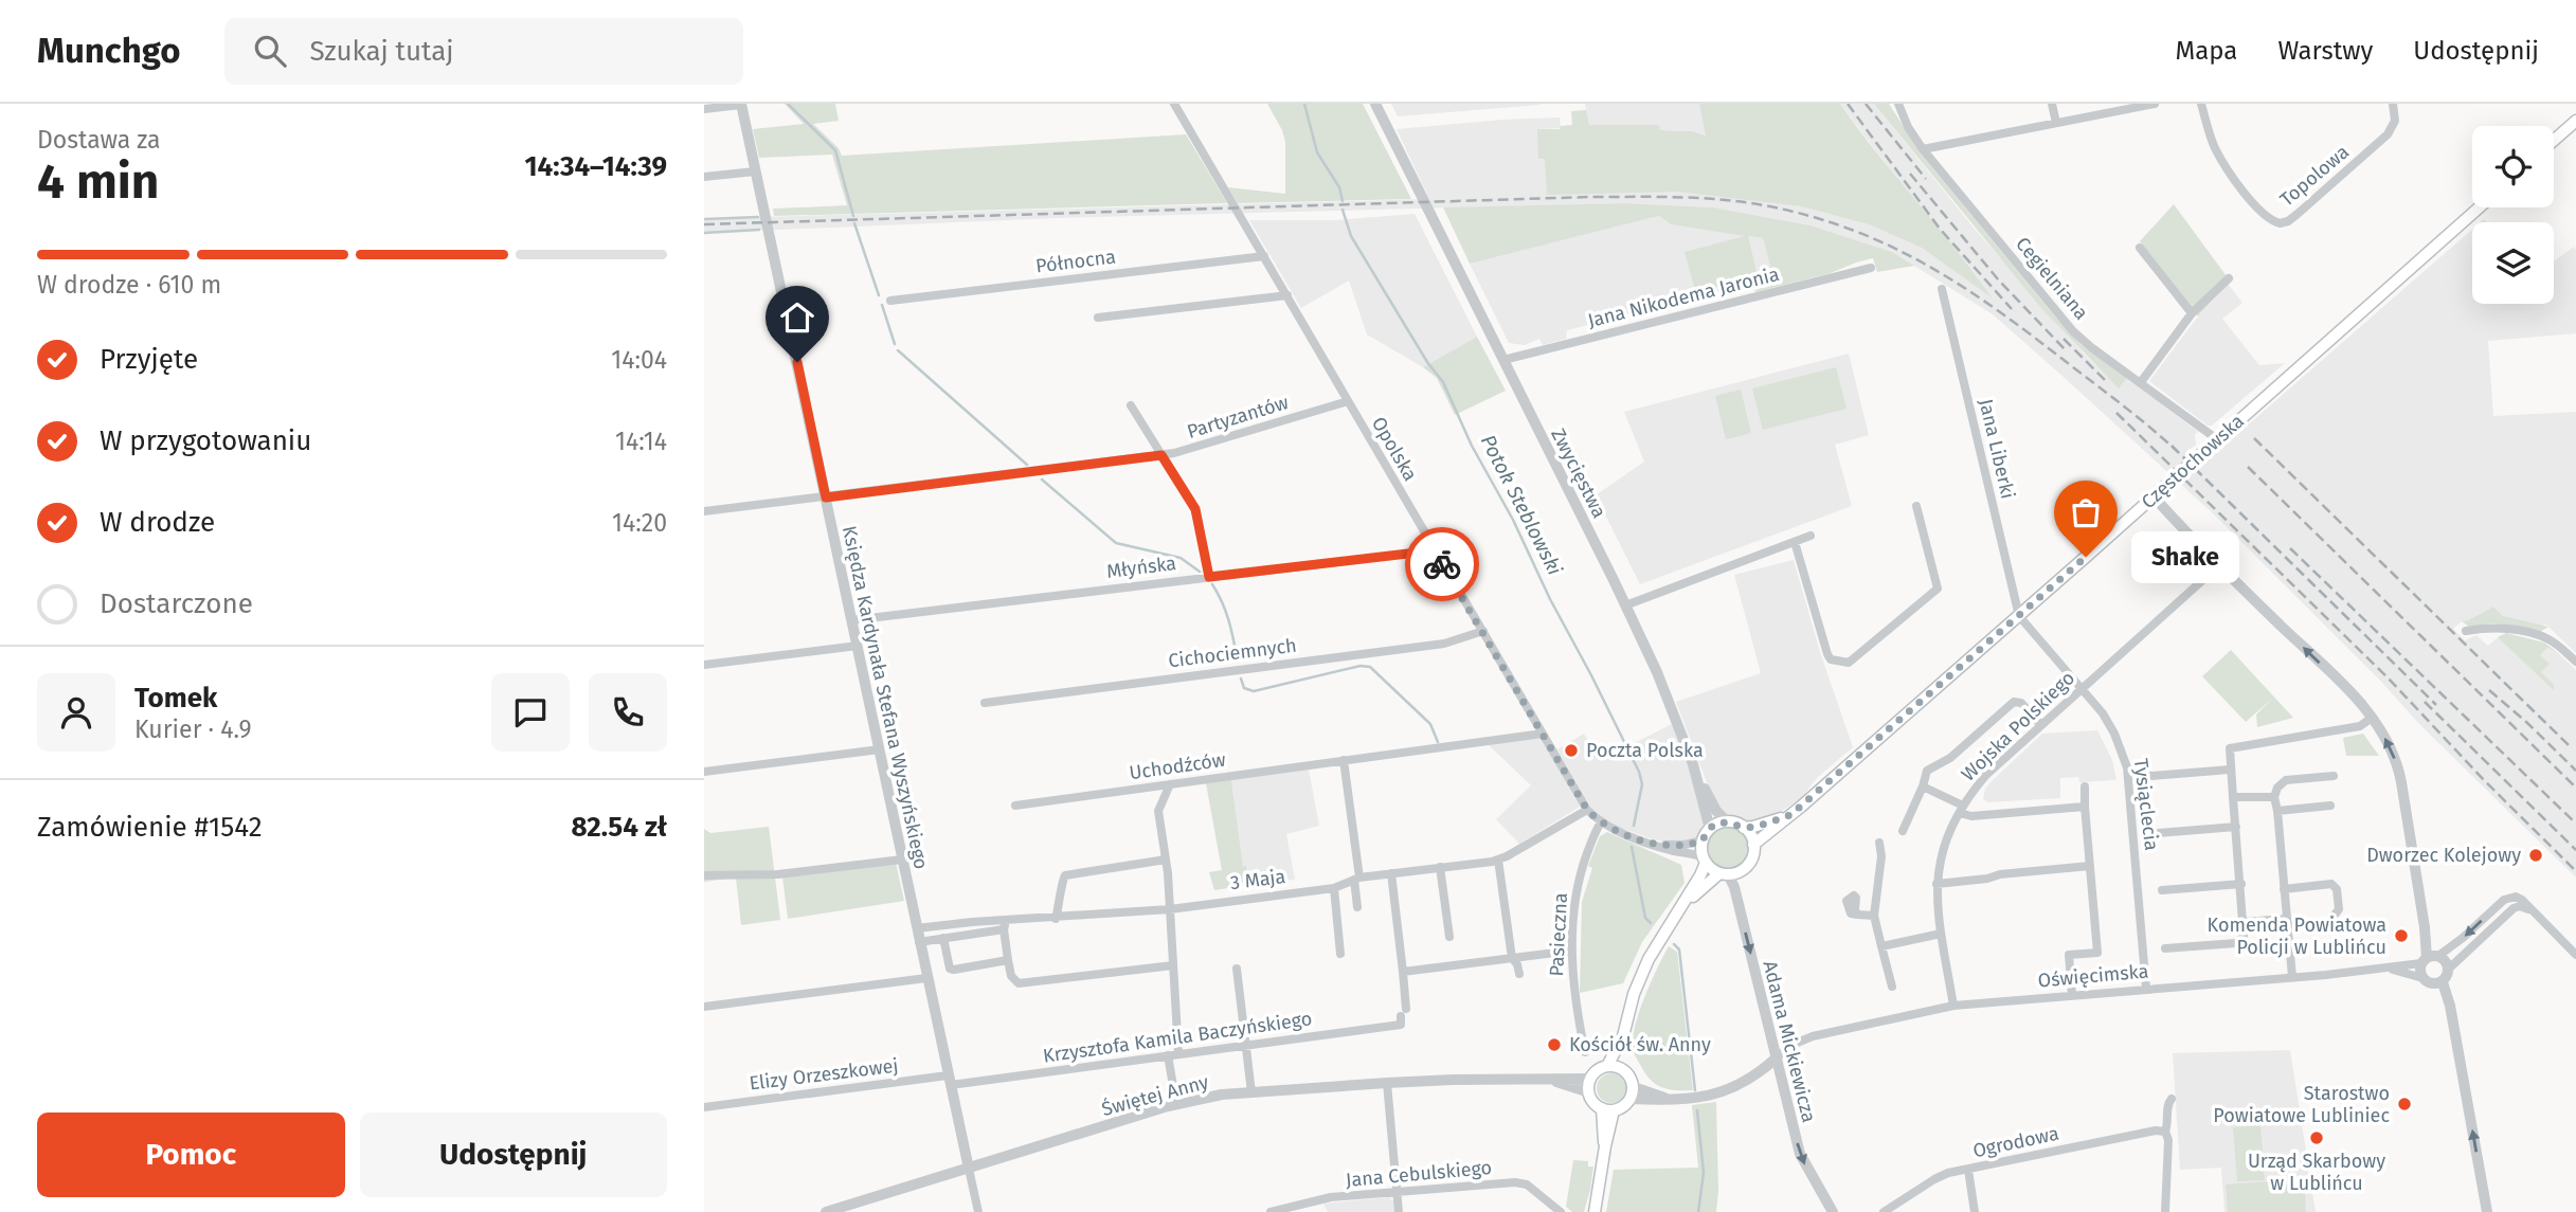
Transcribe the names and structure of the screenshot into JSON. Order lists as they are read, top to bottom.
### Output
{
  "streets": {
    "main road": ["Częstochowska"],
    "street": [
      "Topolowa",
      "Północna",
      "Cegielniana",
      "Jana Nikodema Jaronia",
      "Partyzantów",
      "Opolska",
      "Jana Liberki",
      "Zwycięstwa",
      "Młyńska",
      "Cichociemnych",
      "Księdza Kardynała Stefana Wyszyńskiego",
      "Wojska Polskiego",
      "Uchodźców",
      "Tysiąclecia",
      "3 Maja",
      "Pasieczna",
      "Oświęcimska",
      "Krzysztofa Kamila Baczyńskiego",
      "Adama Mickiewicza",
      "Elizy Orzeszkowej",
      "Świętej Anny",
      "Ogrodowa",
      "Jana Cebulskiego"
    ]
  },
  "crossings": [
    ["Północna", "Opolska"],
    ["Cegielniana", "Częstochowska"],
    ["Jana Nikodema Jaronia", "Zwycięstwa"],
    ["Partyzantów", "Opolska"],
    ["Partyzantów", "Księdza Kardynała Stefana Wyszyńskiego"],
    ["Opolska", "Młyńska"],
    ["Opolska", "Cichociemnych"],
    ["Opolska", "Uchodźców"],
    ["Opolska", "3 Maja"],
    ["Jana Liberki", "Częstochowska"],
    ["Jana Liberki", "Tysiąclecia"],
    ["Częstochowska", "Zwycięstwa"],
    ["Częstochowska", "Tysiąclecia"],
    ["Częstochowska", "Adama Mickiewicza"],
    ["Zwycięstwa", "Adama Mickiewicza"],
    ["Młyńska", "Księdza Kardynała Stefana Wyszyńskiego"],
    ["Księdza Kardynała Stefana Wyszyńskiego", "3 Maja"],
    ["Księdza Kardynała Stefana Wyszyńskiego", "Krzysztofa Kamila Baczyńskiego"],
    ["Księdza Kardynała Stefana Wyszyńskiego", "Elizy Orzeszkowej"],
    ["Księdza Kardynała Stefana Wyszyńskiego", "Świętej Anny"],
    ["Wojska Polskiego", "Tysiąclecia"],
    ["Wojska Polskiego", "Oświęcimska"],
    ["Tysiąclecia", "Oświęcimska"],
    ["Oświęcimska", "Adama Mickiewicza"],
    ["Krzysztofa Kamila Baczyńskiego", "Elizy Orzeszkowej"]
  ],
  "one_way": ["Adama Mickiewicza"],
  "water": ["Potok Steblowski"],
  "places": [
    "Shake",
    "Poczta Polska",
    "Dworzec Kolejowy",
    "Komenda Powiatowa Policji w Lublińcu",
    "Kościół św. Anny",
    "Starostwo Powiatowe Lubliniec",
    "Urząd Skarbowy w Lublińcu"
  ],
  "page": {
    "header": "Munchgo",
    "search": "Szukaj tutaj",
    "nav": ["Mapa", "Warstwy", "Udostępnij"],
    "heading": ["4 min", "Dostawa za", "14:34–14:39"],
    "panel": [
      "Tomek",
      "Kurier · 4.9",
      "Zamówienie #1542",
      "82.54 zł"
    ],
    "bar": "W drodze · 610 m",
    "list": [
      ["Przyjęte", "14:04"],
      ["W przygotowaniu", "14:14"],
      ["W drodze", "14:20"],
      "Dostarczone"
    ],
    "bubble": "Shake",
    "buttons": ["Pomoc", "Udostępnij"]
  }
}
